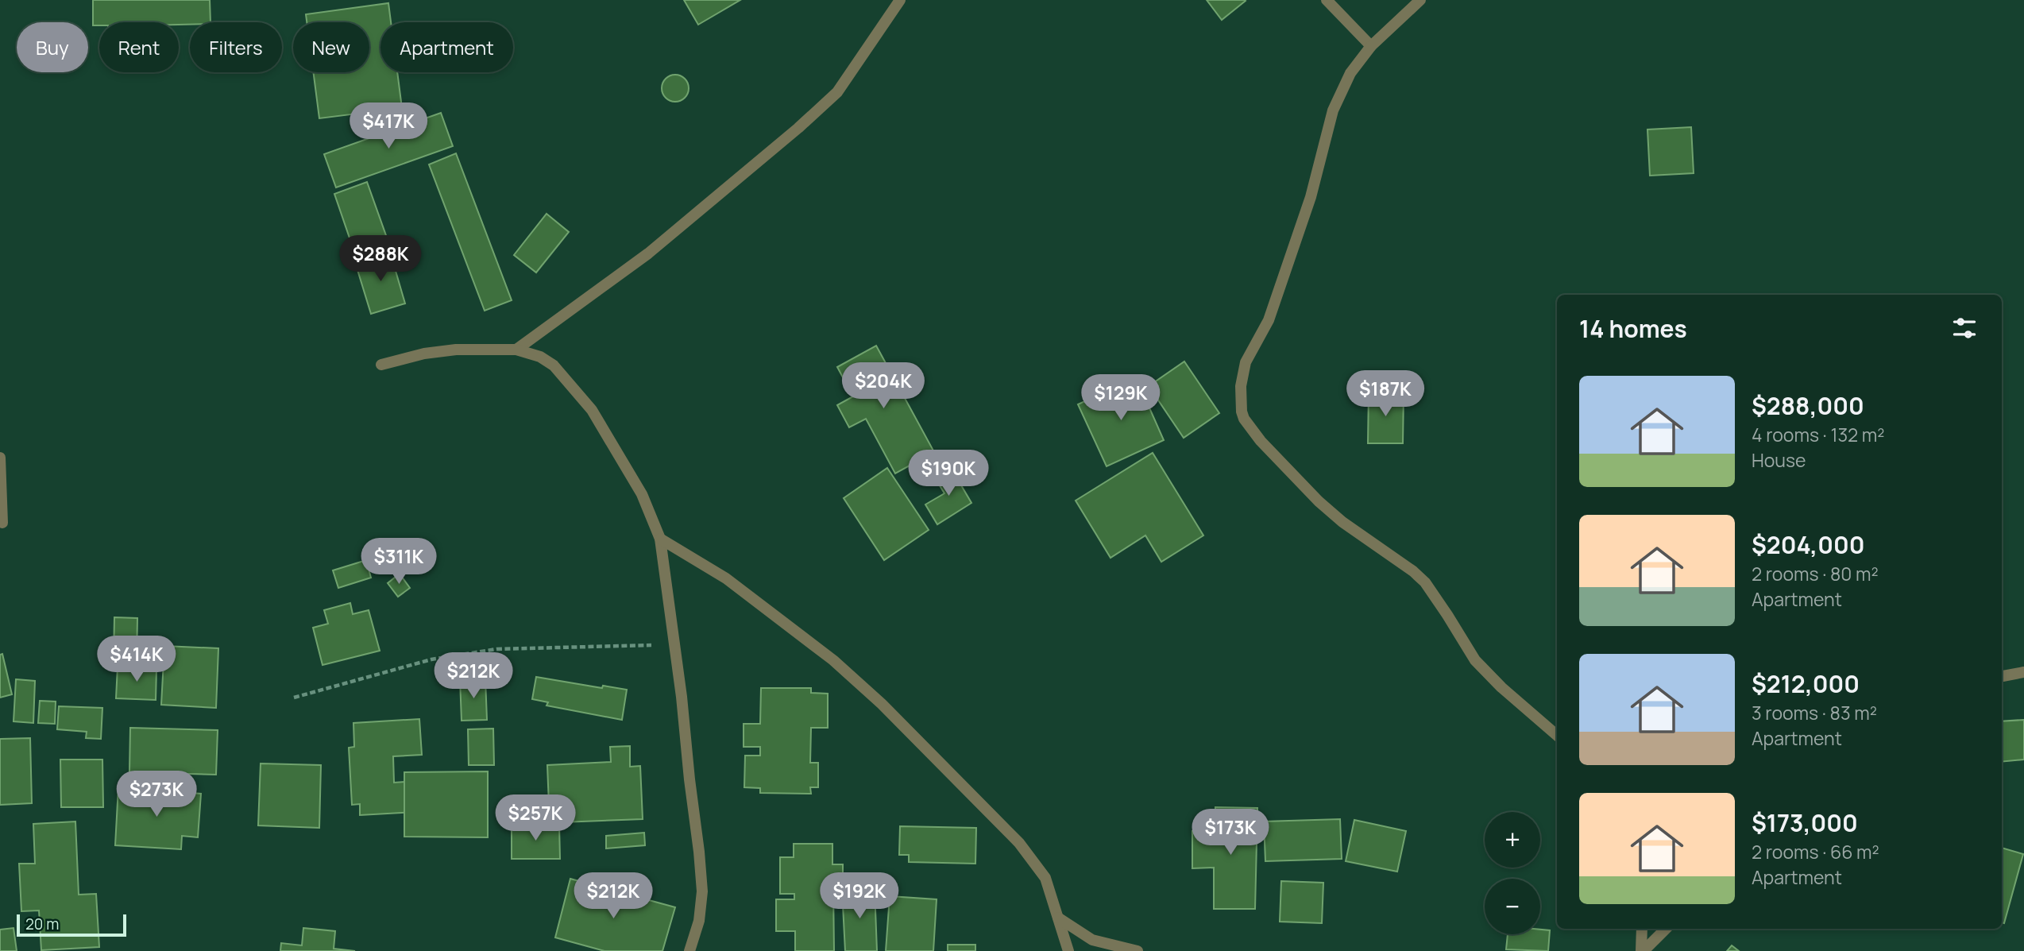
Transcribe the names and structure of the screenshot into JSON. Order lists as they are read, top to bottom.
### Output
{
  "scale_bar": "20 m",
  "page": {
    "chip": [
      "Buy",
      "Rent",
      "Filters",
      "New",
      "Apartment"
    ],
    "price": [
      "$417K",
      "$288K",
      "$204K",
      "$187K",
      "$129K",
      "$190K",
      "$311K",
      "$414K",
      "$212K",
      "$273K",
      "$257K",
      "$173K",
      "$212K",
      "$192K"
    ],
    "heading": "14 homes",
    "list": [
      {
        "name": "$288,000",
        "note": "4 rooms · 132 m² · House"
      },
      {
        "name": "$204,000",
        "note": "2 rooms · 80 m² · Apartment"
      },
      {
        "name": "$212,000",
        "note": "3 rooms · 83 m² · Apartment"
      },
      {
        "name": "$173,000",
        "note": "2 rooms · 66 m² · Apartment"
      }
    ],
    "map_buttons": ["+", "−"],
    "scale": "20 m"
  }
}
